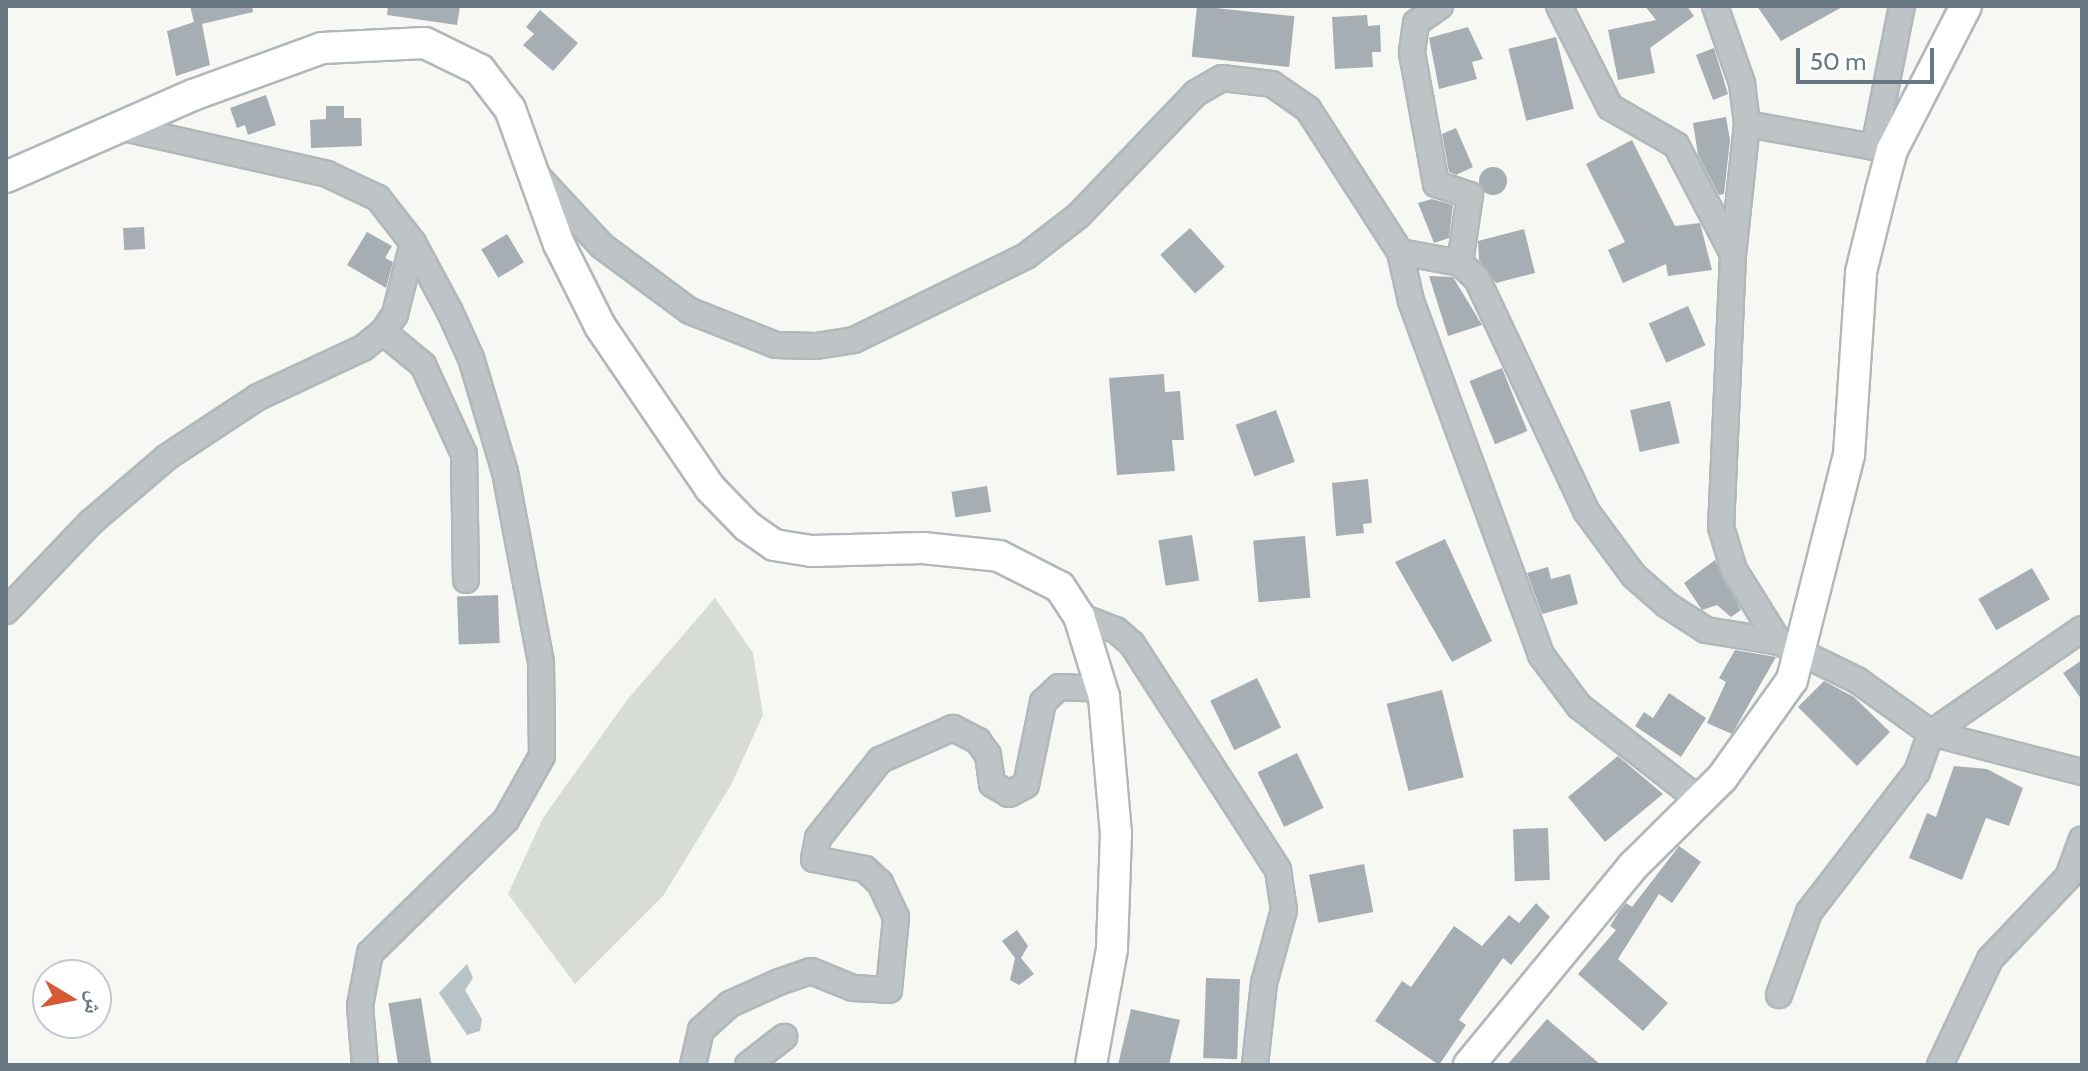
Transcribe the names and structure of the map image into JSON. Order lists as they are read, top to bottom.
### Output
{
  "scale_bar": "50 m",
  "north": "right"
}
